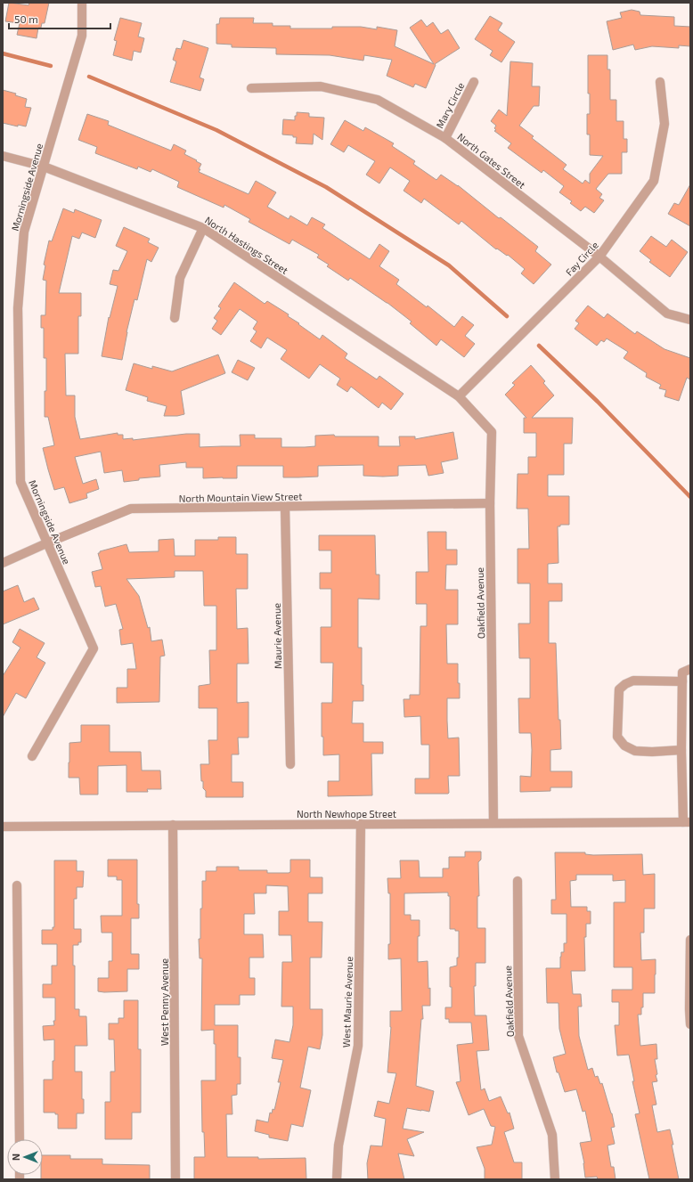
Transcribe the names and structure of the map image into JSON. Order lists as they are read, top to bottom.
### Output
{
  "streets": {
    "street": [
      "Mary Circle",
      "North Gates Street",
      "Morningside Avenue",
      "North Hastings Street",
      "Fay Circle",
      "North Mountain View Street",
      "Oakfield Avenue",
      "Maurie Avenue",
      "North Newhope Street",
      "West Penny Avenue",
      "West Maurie Avenue"
    ]
  },
  "crossings": [
    ["Mary Circle", "North Gates Street"],
    ["North Gates Street", "Fay Circle"],
    ["Morningside Avenue", "North Hastings Street"],
    ["Morningside Avenue", "North Mountain View Street"],
    ["North Hastings Street", "Fay Circle"],
    ["North Hastings Street", "Oakfield Avenue"],
    ["Fay Circle", "Oakfield Avenue"],
    ["North Mountain View Street", "Oakfield Avenue"],
    ["North Mountain View Street", "Maurie Avenue"],
    ["Oakfield Avenue", "North Newhope Street"],
    ["North Newhope Street", "West Penny Avenue"],
    ["North Newhope Street", "West Maurie Avenue"]
  ],
  "scale_bar": "50 m",
  "north": "left"
}
